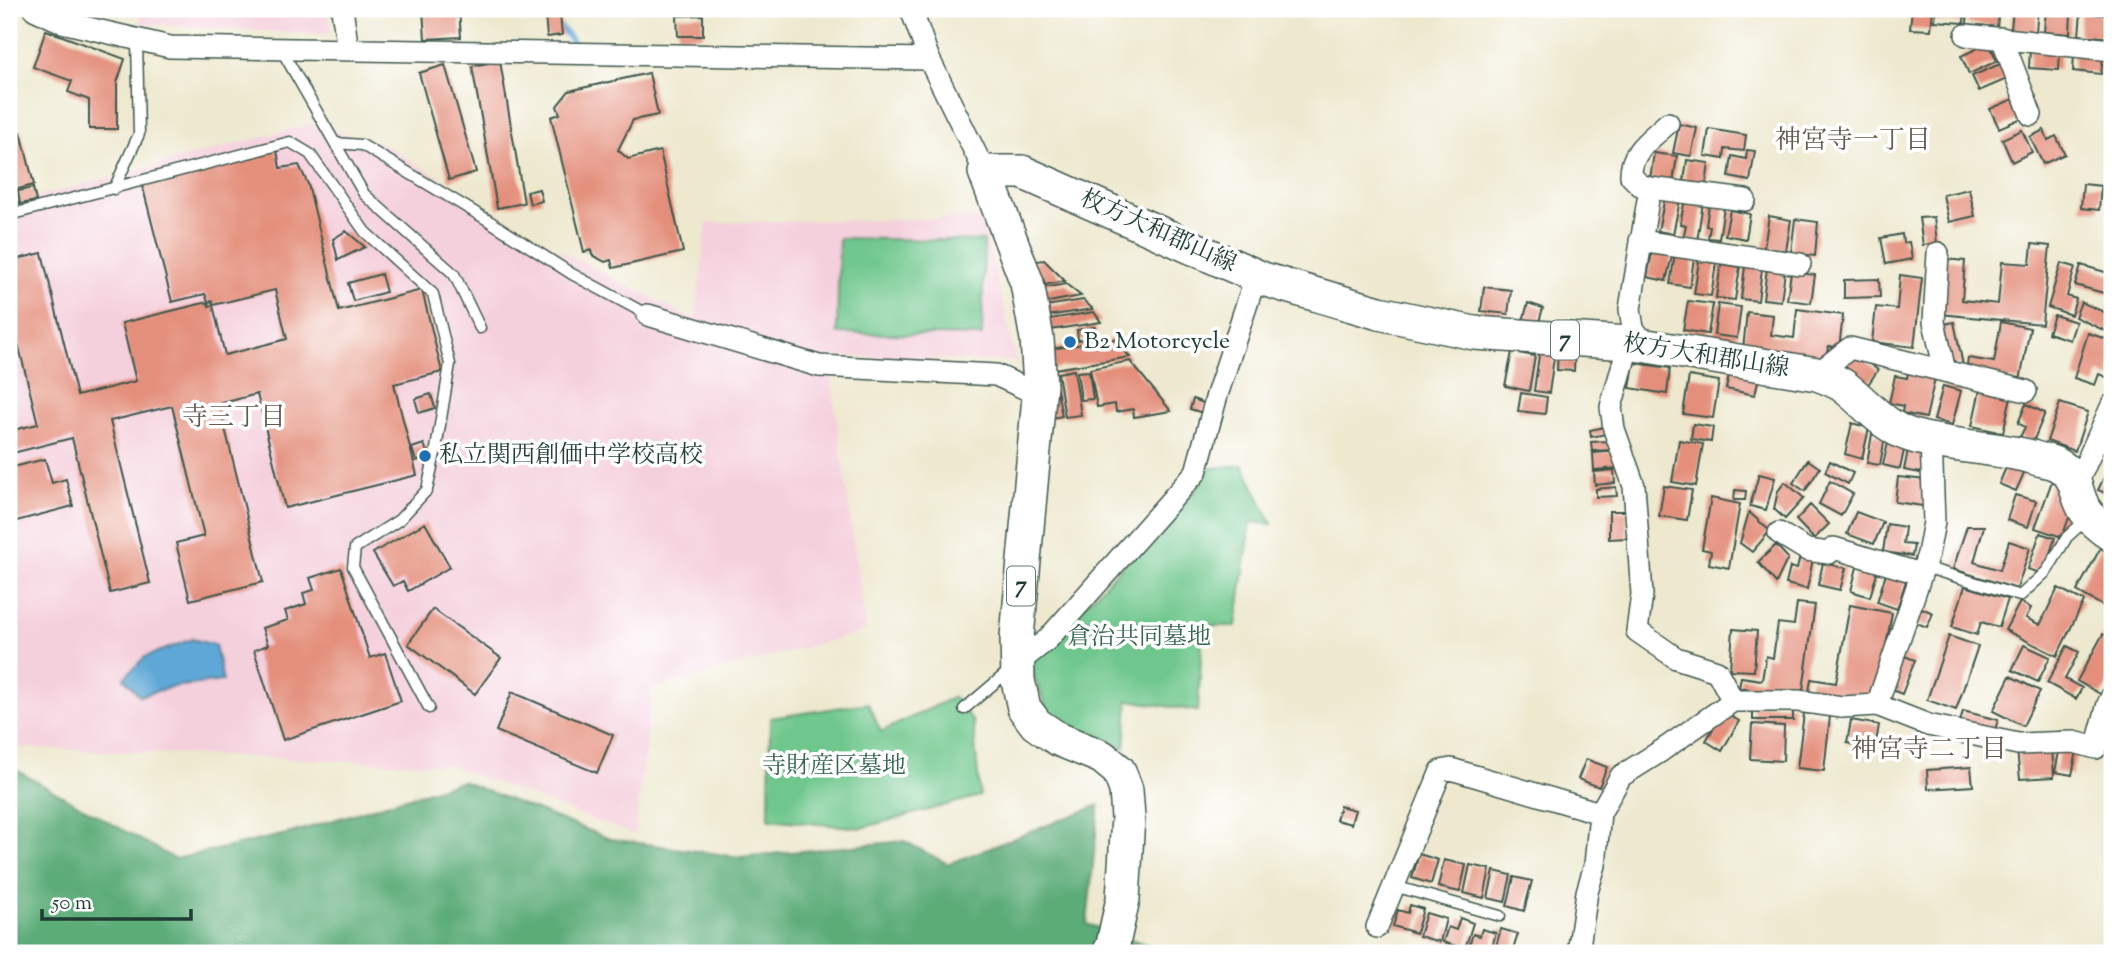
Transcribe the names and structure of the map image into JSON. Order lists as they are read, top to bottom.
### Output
{
  "streets": {
    "main road": ["枚方大和郡山線", "7"]
  },
  "crossings": [
    ["枚方大和郡山線", "7"]
  ],
  "districts": ["神宮寺一丁目", "寺三丁目", "神宮寺二丁目"],
  "parks": ["倉治共同墓地", "寺財産区墓地"],
  "places": ["B2 Motorcycle", "私立関西創価中学校高校"],
  "scale_bar": "50 m"
}
